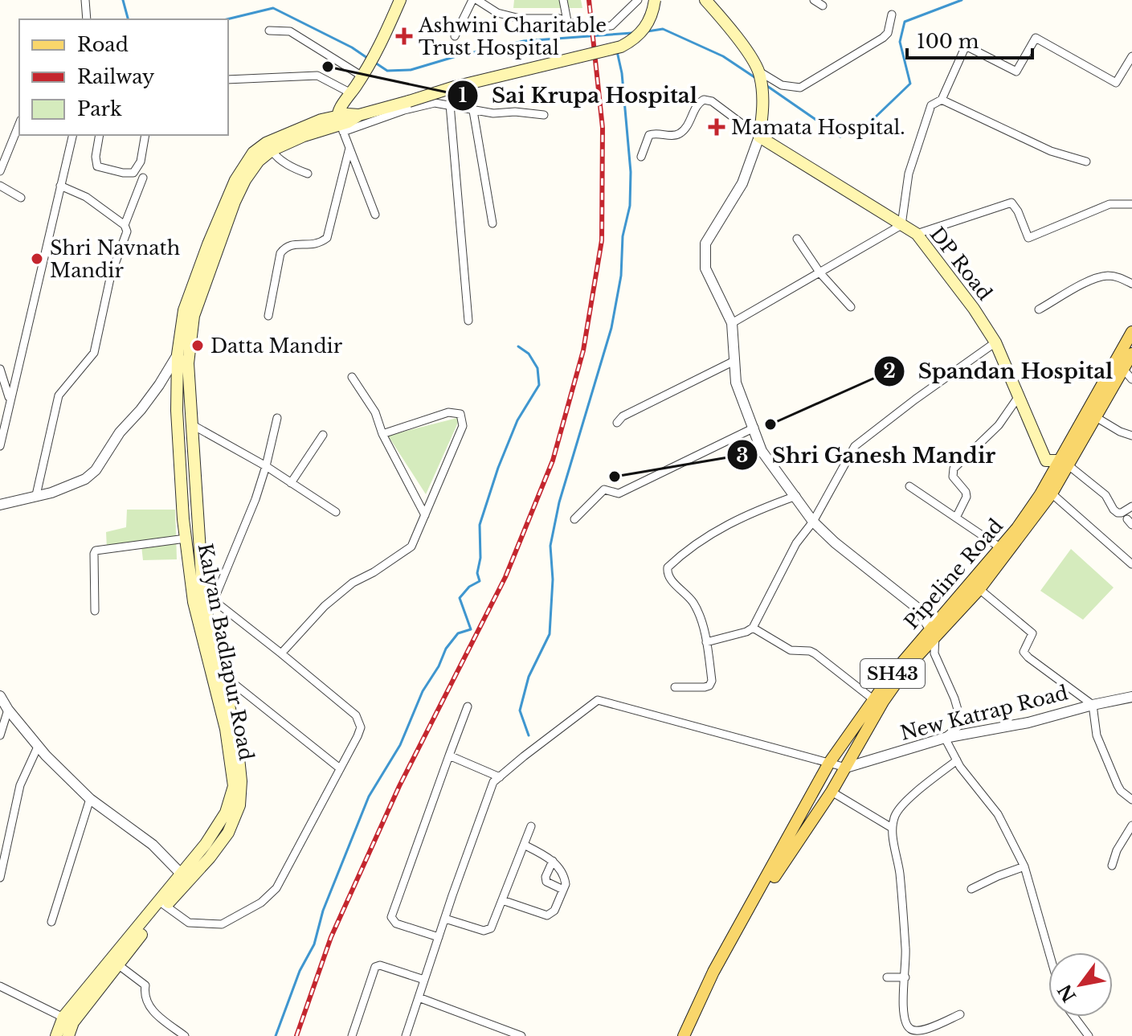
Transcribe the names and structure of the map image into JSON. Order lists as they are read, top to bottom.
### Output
{
  "streets": {
    "main road": [
      "DP Road",
      "Pipeline Road",
      "Kalyan Badlapur Road",
      "SH43"
    ],
    "street": ["New Katrap Road"]
  },
  "crossings": [
    ["DP Road", "Pipeline Road"],
    ["Pipeline Road", "New Katrap Road"]
  ],
  "places": {
    "health": ["Ashwini Charitable Trust Hospital", "Mamata Hospital."],
    "other": [
      "Sai Krupa Hospital",
      "Shri Navnath Mandir",
      "Datta Mandir",
      "Spandan Hospital",
      "Shri Ganesh Mandir"
    ]
  },
  "legend": ["Road", "Railway", "Park"],
  "scale_bar": "100 m",
  "north": "bottom left"
}
